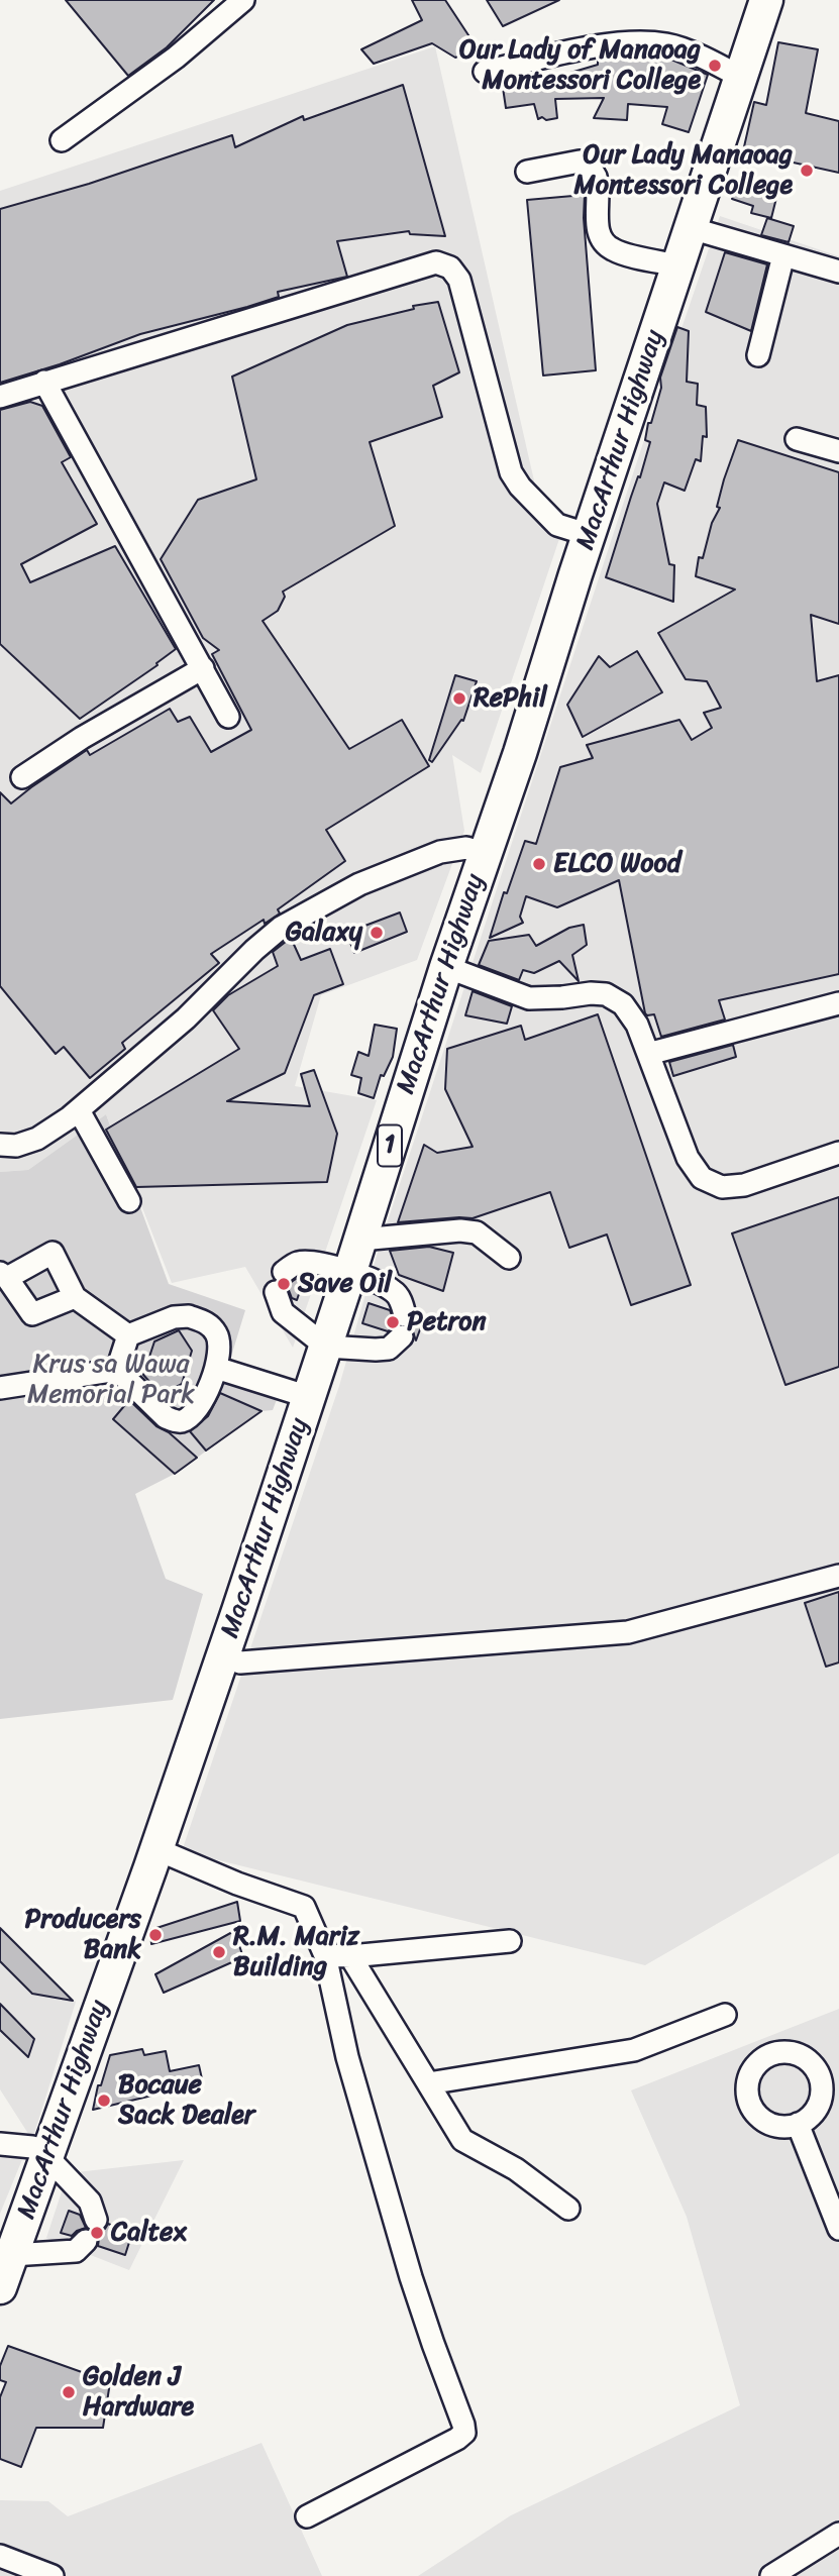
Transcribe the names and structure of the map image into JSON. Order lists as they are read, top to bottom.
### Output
{
  "streets": {
    "highway": ["MacArthur Highway", "1"]
  },
  "parks": ["Krus sa Wawa Memorial Park"],
  "places": [
    "Our Lady of Manaoag Montessori College",
    "Our Lady Manaoag Montessori College",
    "RePhil",
    "ELCO Wood",
    "Galaxy",
    "Save Oil",
    "Petron",
    "Producers Bank",
    "R.M. Mariz Building",
    "Bocaue Sack Dealer",
    "Caltex",
    "Golden J Hardware"
  ]
}
